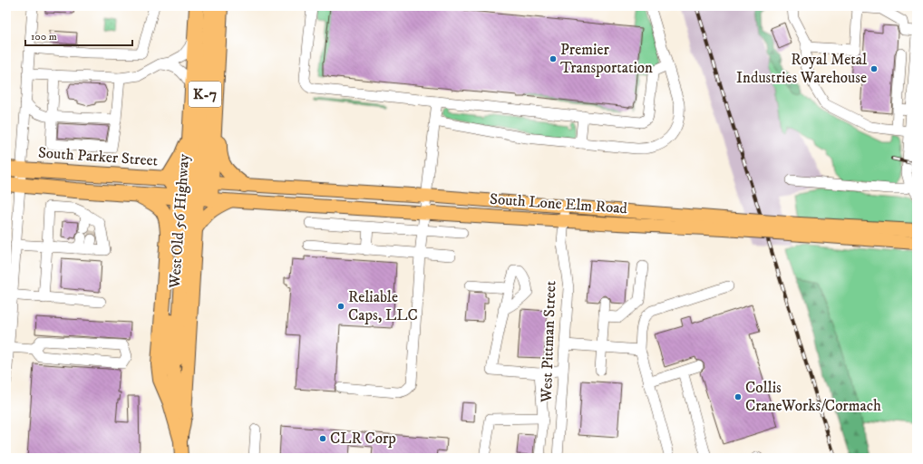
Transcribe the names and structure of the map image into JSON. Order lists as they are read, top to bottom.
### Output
{
  "streets": {
    "highway": ["K-7", "South Parker Street", "West Old 56 Highway"],
    "main road": ["South Lone Elm Road"],
    "street": ["West Pittman Street"]
  },
  "crossings": [
    ["K-7", "South Parker Street"],
    ["K-7", "West Old 56 Highway"],
    ["South Parker Street", "South Lone Elm Road"],
    ["South Parker Street", "West Old 56 Highway"],
    ["South Lone Elm Road", "West Old 56 Highway"],
    ["South Lone Elm Road", "West Pittman Street"]
  ],
  "places": [
    "Premier Transportation",
    "Royal Metal Industries Warehouse",
    "Reliable Caps, LLC",
    "Collis CraneWorks/Cormach",
    "CLR Corp"
  ],
  "scale_bar": "100 m"
}
